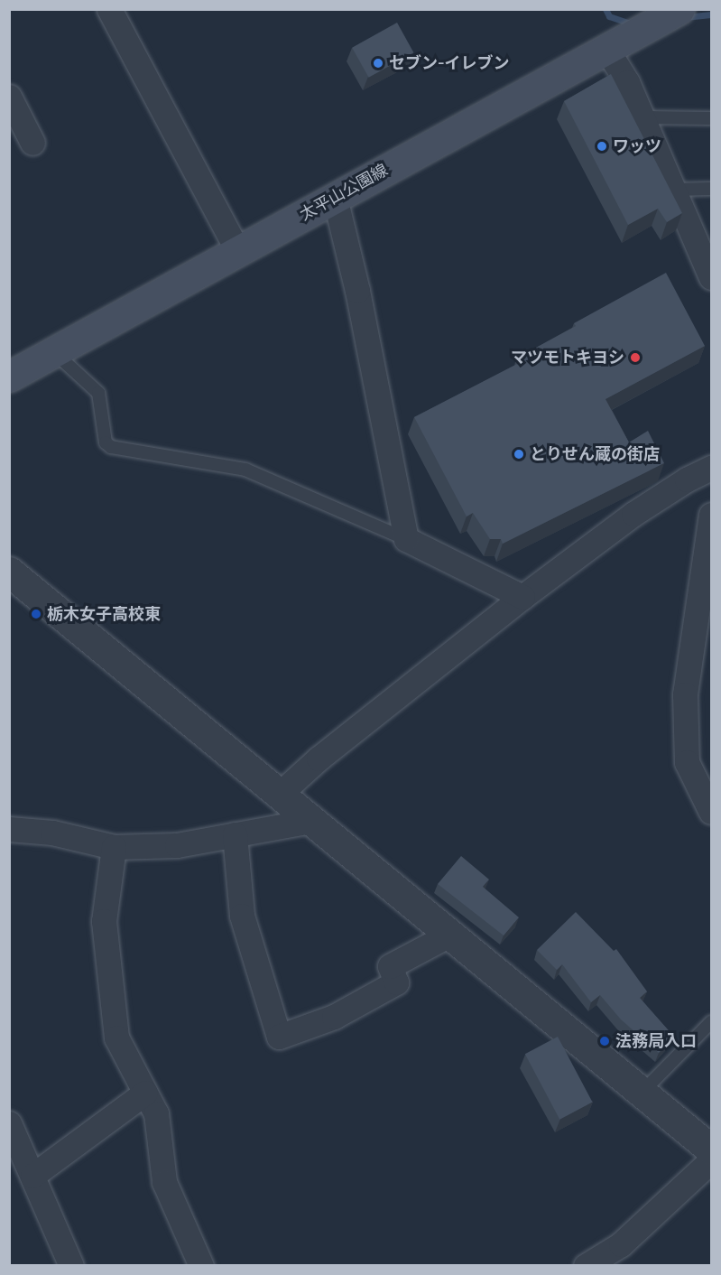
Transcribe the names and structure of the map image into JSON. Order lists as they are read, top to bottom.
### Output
{
  "streets": {
    "main road": ["太平山公園線"]
  },
  "places": [
    "セブン-イレブン",
    "ワッツ",
    "マツモトキヨシ",
    "とりせん蔵の街店",
    "栃木女子高校東",
    "法務局入口"
  ]
}
